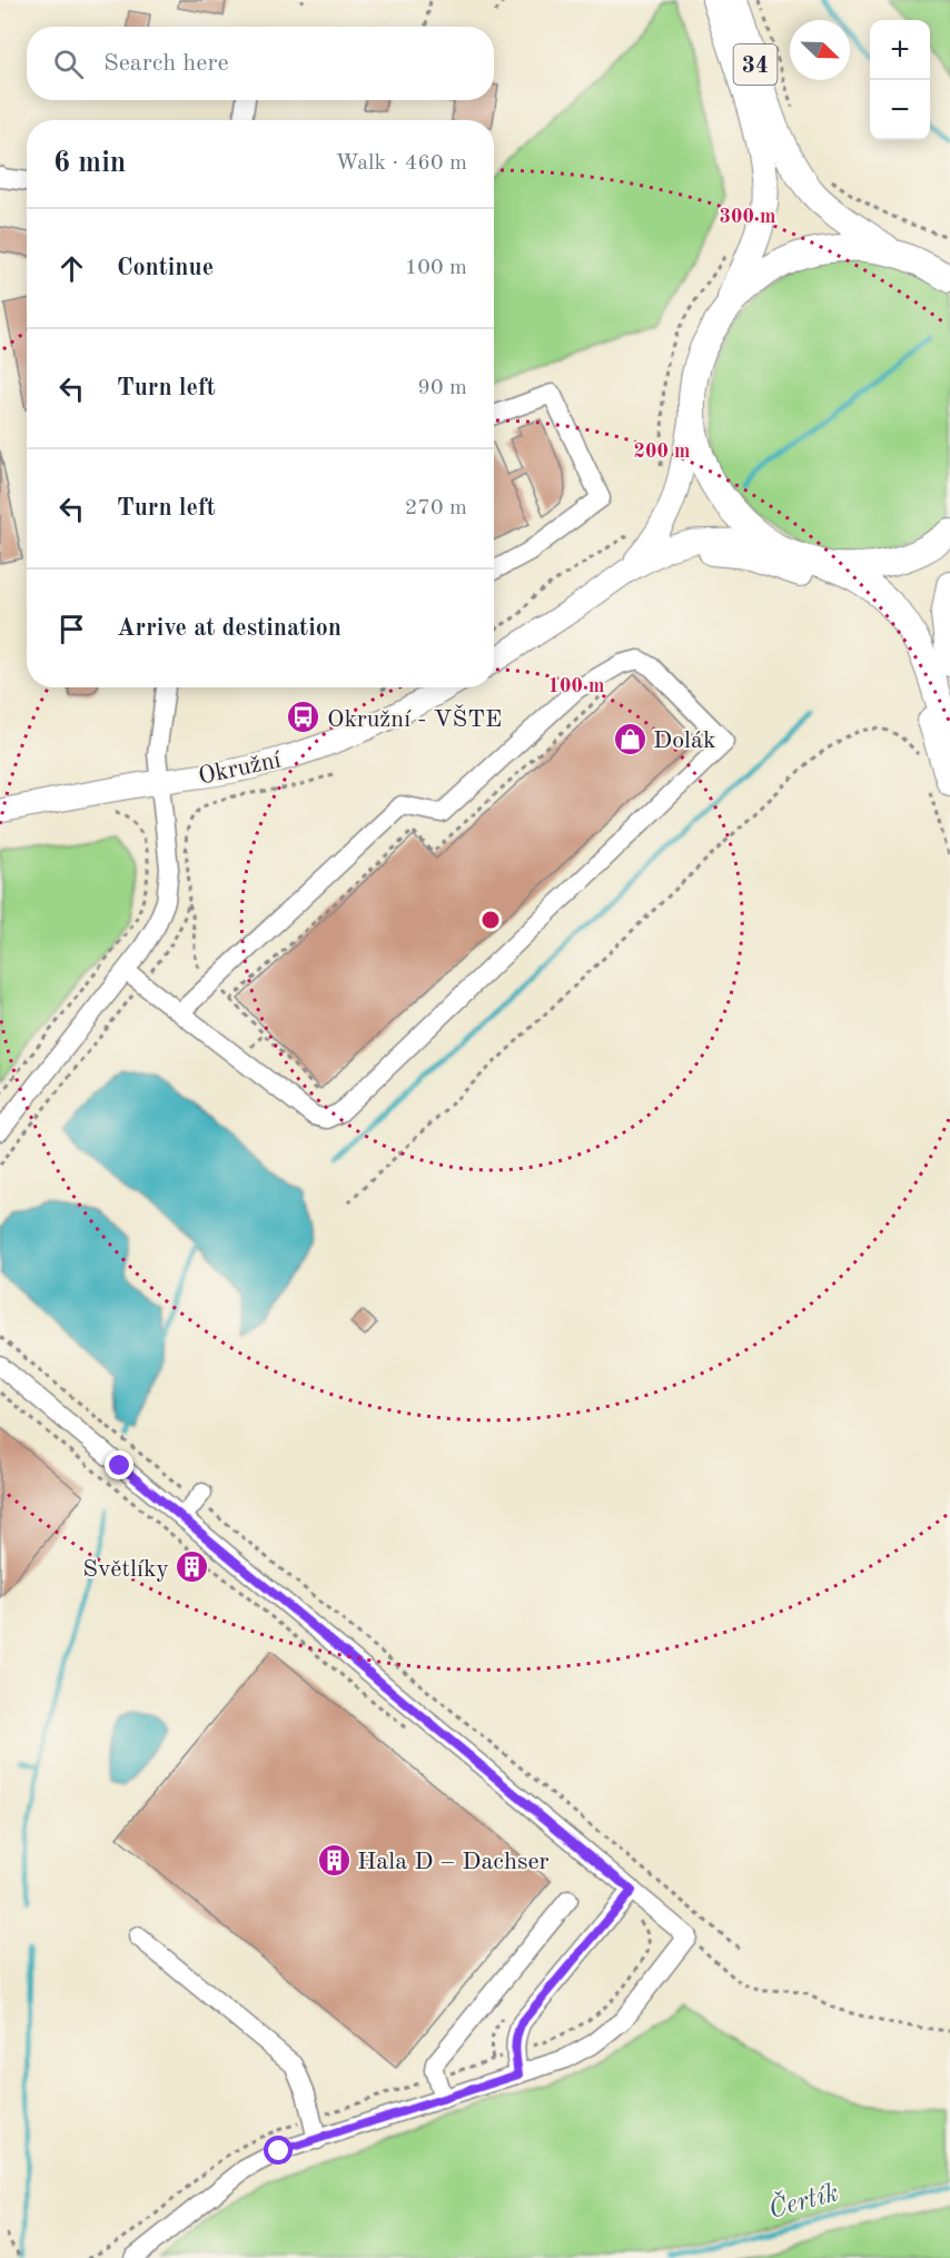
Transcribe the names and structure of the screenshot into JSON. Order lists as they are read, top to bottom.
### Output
{
  "streets": {
    "highway": ["34"],
    "main road": ["Okružní"]
  },
  "water": ["Čertík"],
  "places": {
    "bus stop": ["Okružní - VŠTE"],
    "shop": ["Dolák"],
    "building": ["Světlíky", "Hala D – Dachser"]
  },
  "north": "bottom right",
  "page": {
    "map_buttons": ["+", "−"],
    "search": "Search here",
    "heading": ["6 min", "Walk · 460 m"],
    "list": [
      ["Continue", "100 m"],
      ["Turn left", "90 m"],
      ["Turn left", "270 m"],
      "Arrive at destination"
    ]
  },
  "rings": ["300 m", "200 m", "100 m"]
}
